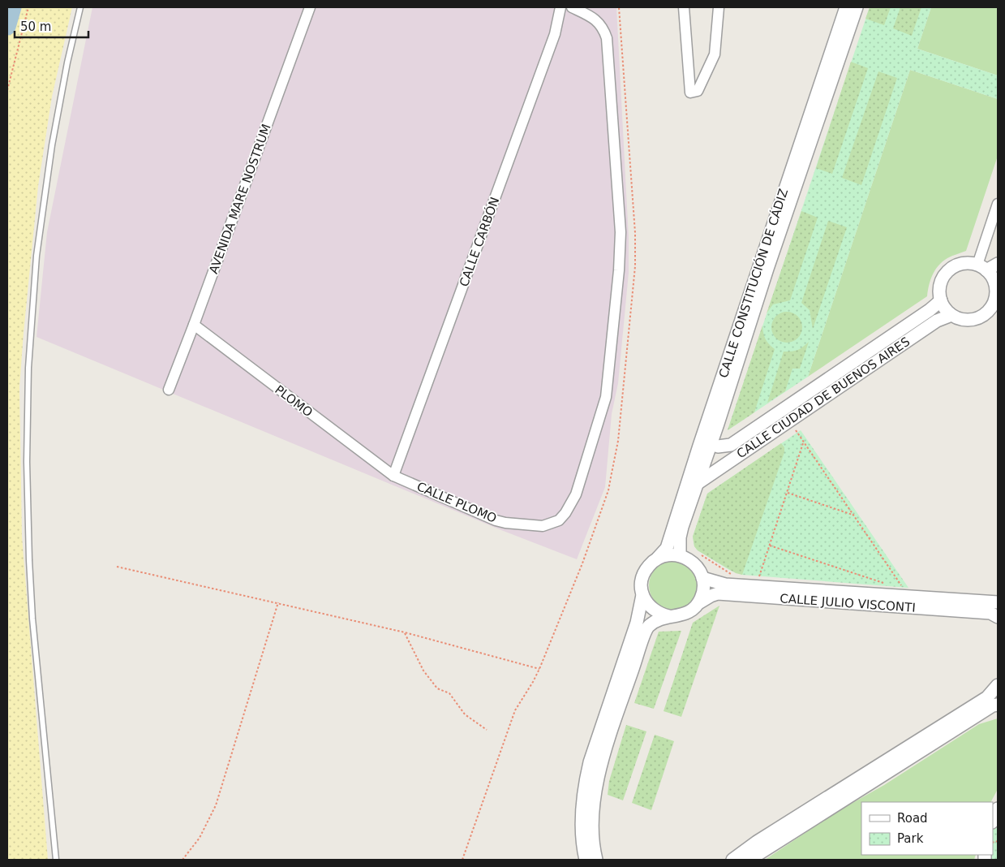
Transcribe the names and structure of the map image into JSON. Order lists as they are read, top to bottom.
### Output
{
  "streets": {
    "street": [
      "AVENIDA MARE NOSTRUM",
      "CALLE CARBÓN",
      "CALLE CONSTITUCIÓN DE CÁDIZ",
      "CALLE CIUDAD DE BUENOS AIRES",
      "PLOMO",
      "CALLE PLOMO",
      "CALLE JULIO VISCONTI"
    ]
  },
  "crossings": [
    ["AVENIDA MARE NOSTRUM", "PLOMO"],
    ["CALLE CARBÓN", "PLOMO"],
    ["CALLE CARBÓN", "CALLE PLOMO"],
    ["CALLE CONSTITUCIÓN DE CÁDIZ", "CALLE CIUDAD DE BUENOS AIRES"],
    ["CALLE CONSTITUCIÓN DE CÁDIZ", "CALLE JULIO VISCONTI"],
    ["PLOMO", "CALLE PLOMO"]
  ],
  "legend": ["Road", "Park"],
  "scale_bar": "50 m"
}
